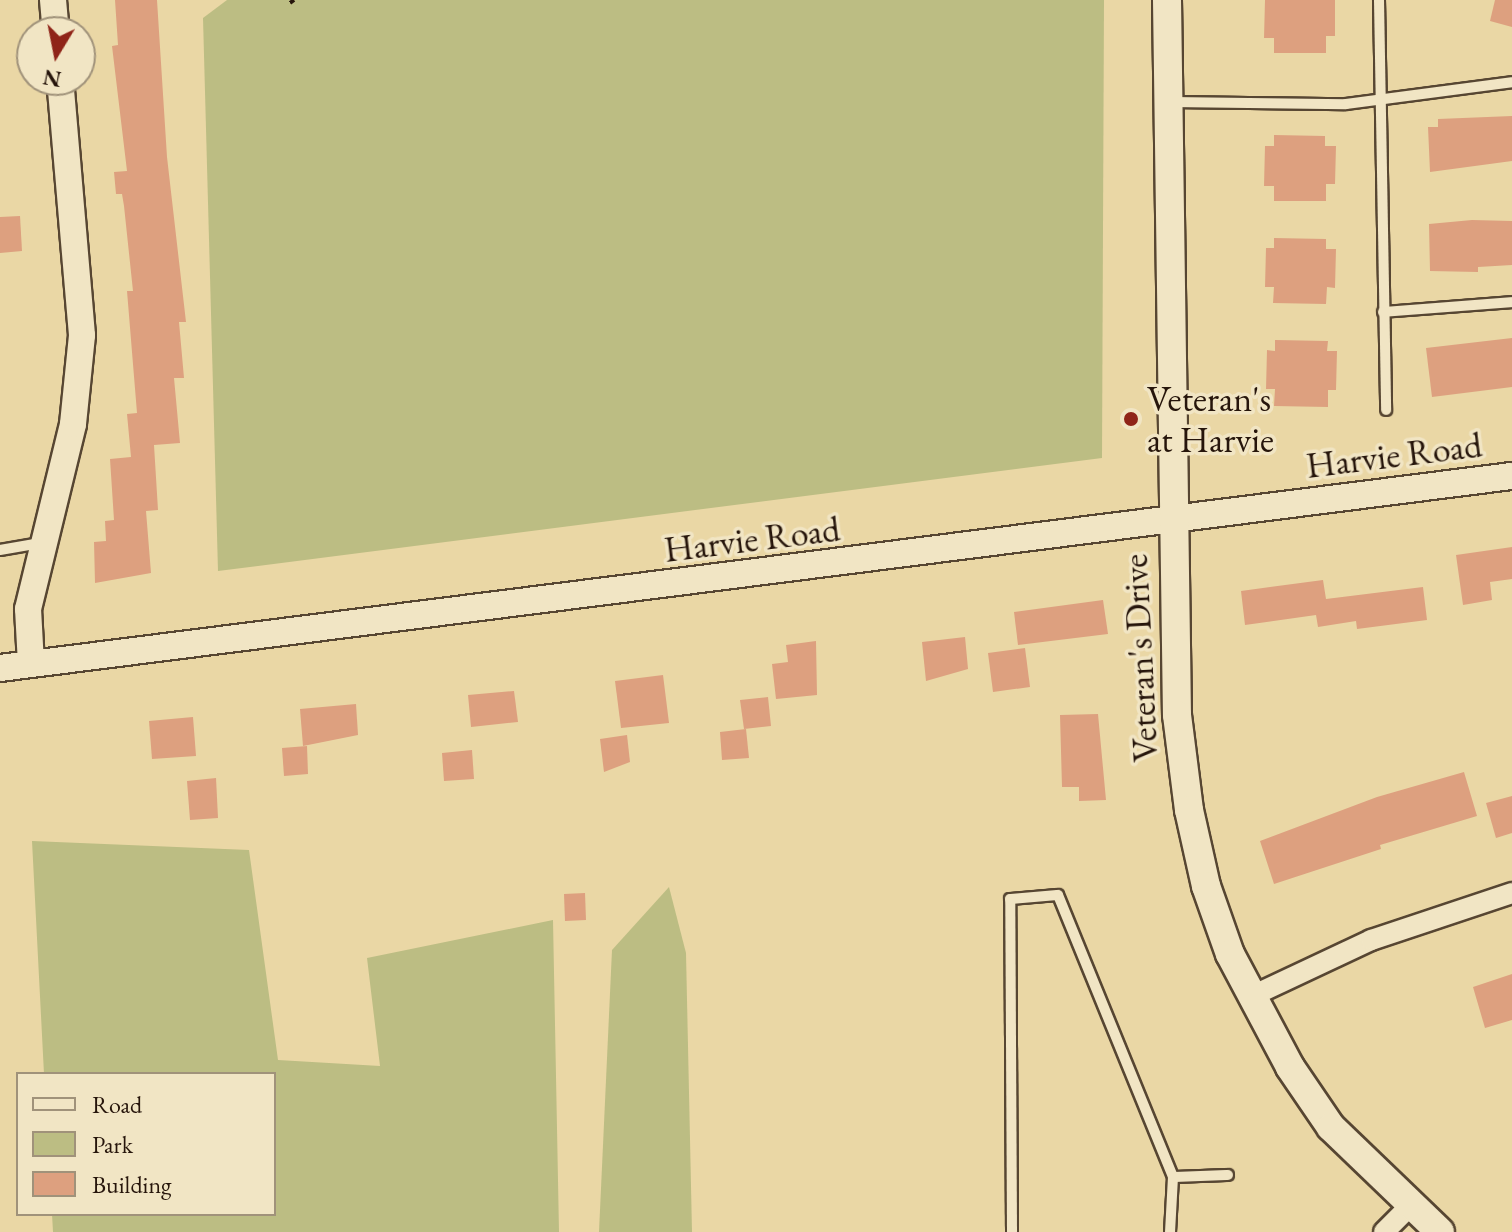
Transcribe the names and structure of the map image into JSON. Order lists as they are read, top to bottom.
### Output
{
  "streets": {
    "main road": ["Veteran's Drive"],
    "street": ["Harvie Road"]
  },
  "crossings": [
    ["Harvie Road", "Veteran's Drive"]
  ],
  "places": ["Veteran's at Harvie"],
  "legend": ["Road", "Park", "Building"],
  "north": "bottom"
}
